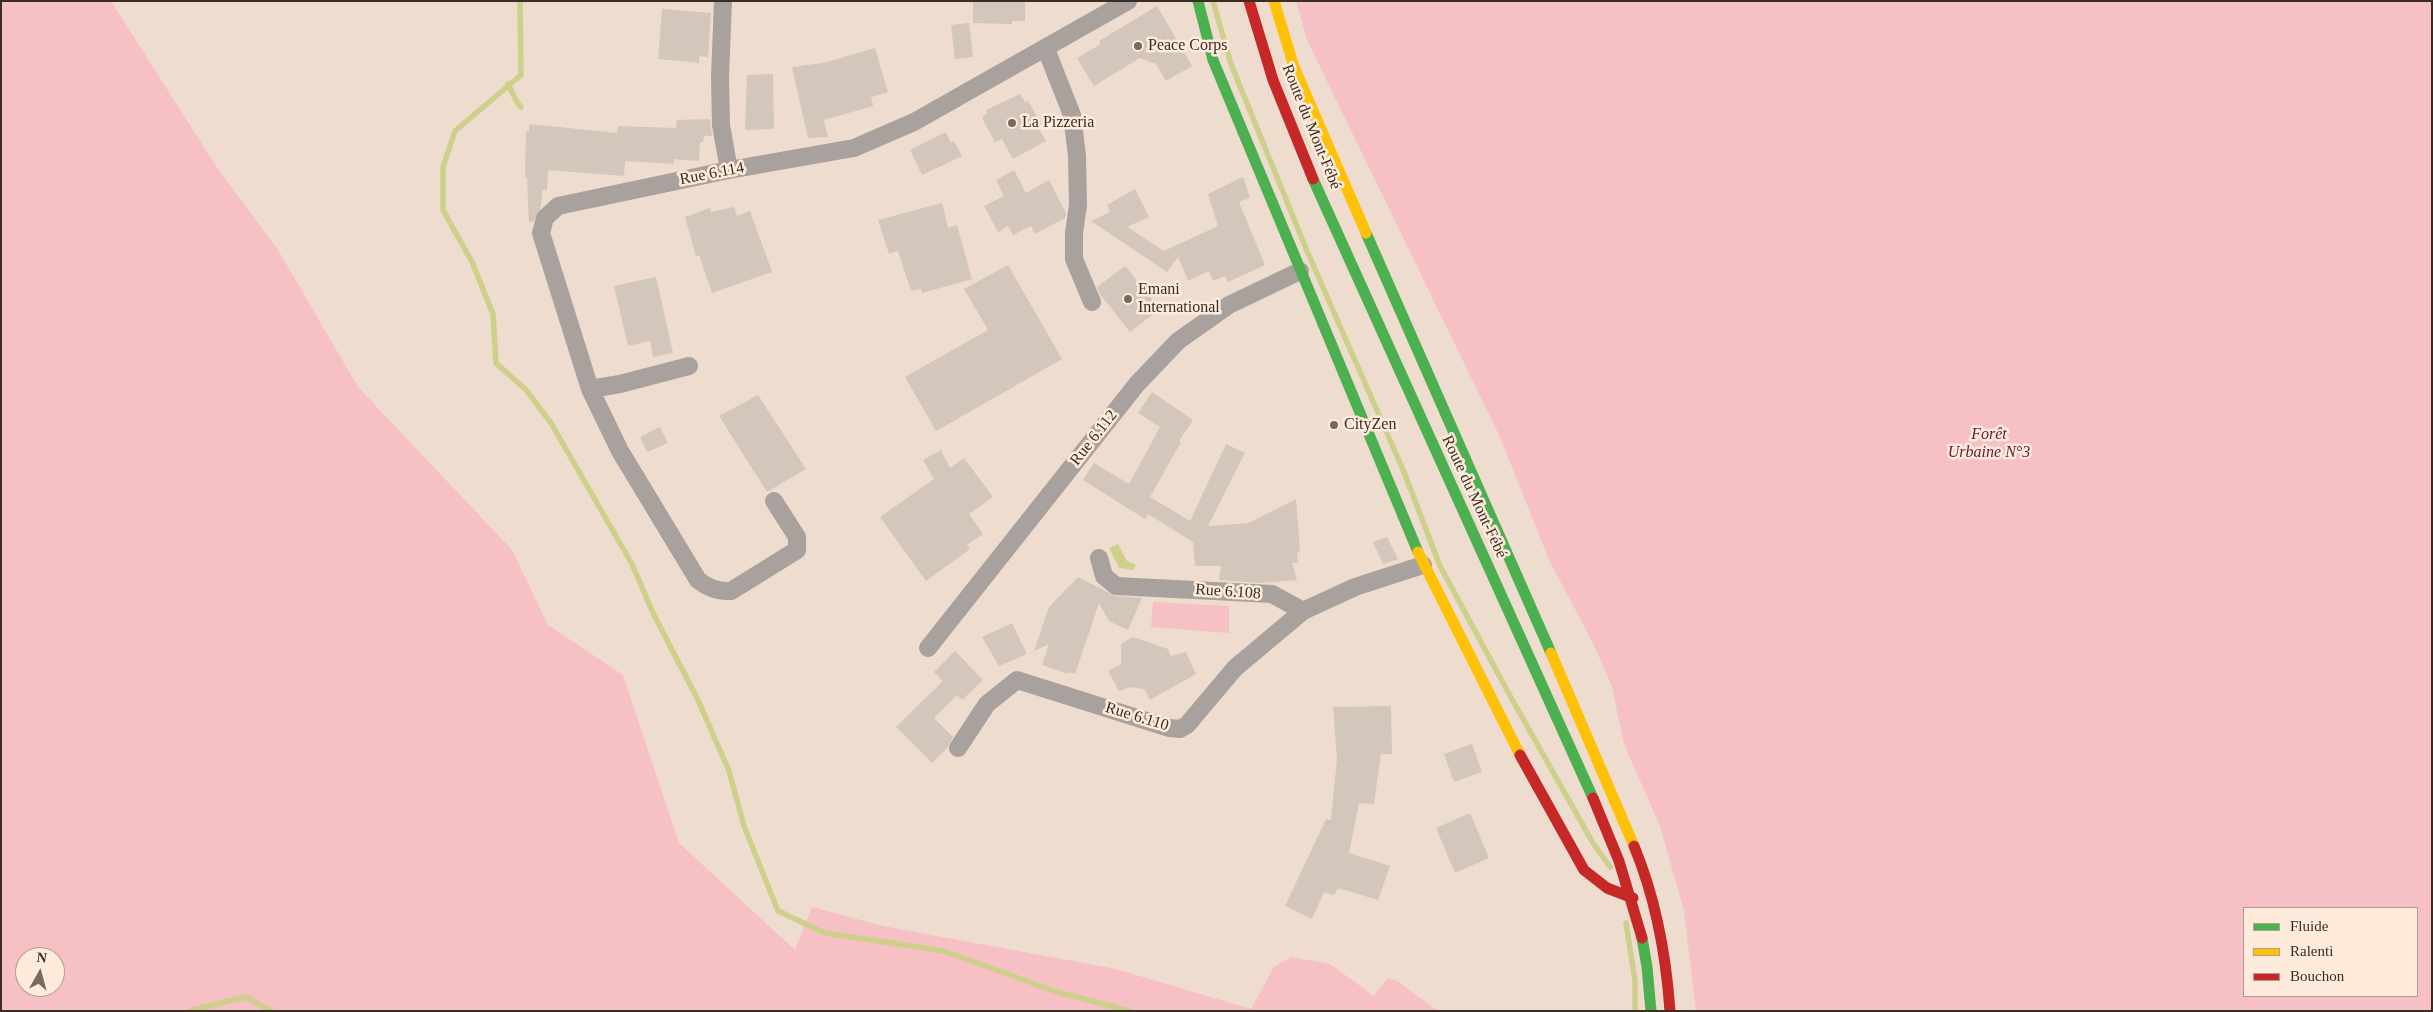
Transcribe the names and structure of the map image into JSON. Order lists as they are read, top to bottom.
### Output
{
  "streets": {
    "street": [
      "Route du Mont-Fébé",
      "Rue 6.114",
      "Rue 6.112",
      "Rue 6.108",
      "Rue 6.110"
    ]
  },
  "crossings": [
    ["Rue 6.108", "Rue 6.110"]
  ],
  "parks": ["Forêt Urbaine N°3"],
  "places": [
    "Peace Corps",
    "La Pizzeria",
    "Emani International",
    "CityZen"
  ],
  "legend": ["Fluide", "Ralenti", "Bouchon"],
  "north": "top"
}
